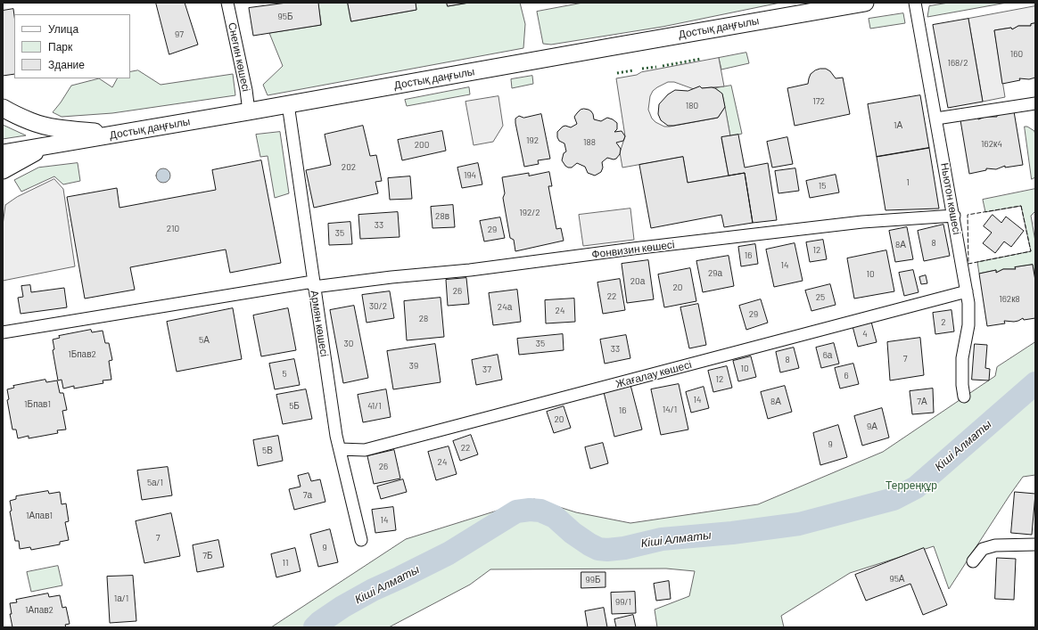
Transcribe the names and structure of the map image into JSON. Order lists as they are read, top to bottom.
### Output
{
  "streets": {
    "main road": ["Достық даңғылы"],
    "street": [
      "Снегин көшесі",
      "Ньютон көшесі",
      "Фонвизин көшесі",
      "Армян көшесі",
      "Жағалау көшесі"
    ]
  },
  "crossings": [
    ["Достық даңғылы", "Снегин көшесі"],
    ["Достық даңғылы", "Армян көшесі"],
    ["Ньютон көшесі", "Фонвизин көшесі"],
    ["Ньютон көшесі", "Жағалау көшесі"],
    ["Фонвизин көшесі", "Армян көшесі"],
    ["Армян көшесі", "Жағалау көшесі"]
  ],
  "water": ["Кіші Алматы"],
  "parks": ["Терреңқұр"],
  "house_numbers": [
    "95Б",
    "97",
    "160",
    "168/2",
    "172",
    "180",
    "1А",
    "192",
    "188",
    "162к4",
    "200",
    "202",
    "194",
    "1",
    "15",
    "192/2",
    "28в",
    "33",
    "210",
    "29",
    "35",
    "8",
    "8А",
    "12",
    "16",
    "14",
    "29а",
    "10",
    "20а",
    "20",
    "26",
    "22",
    "25",
    "162к8",
    "30/2",
    "24а",
    "24",
    "29",
    "28",
    "2",
    "4",
    "5А",
    "30",
    "35",
    "33",
    "1Бпав2",
    "6а",
    "7",
    "8",
    "39",
    "10",
    "37",
    "5",
    "6",
    "12",
    "14",
    "8А",
    "7А",
    "1Бпав1",
    "5Б",
    "41/1",
    "14/1",
    "16",
    "20",
    "9А",
    "9",
    "22",
    "5В",
    "24",
    "26",
    "5а/1",
    "7а",
    "1Апав1",
    "14",
    "7",
    "9",
    "7Б",
    "11",
    "95А",
    "99Б",
    "1а/1",
    "99/1",
    "1Апав2"
  ],
  "legend": ["Улица", "Парк", "Здание"]
}
